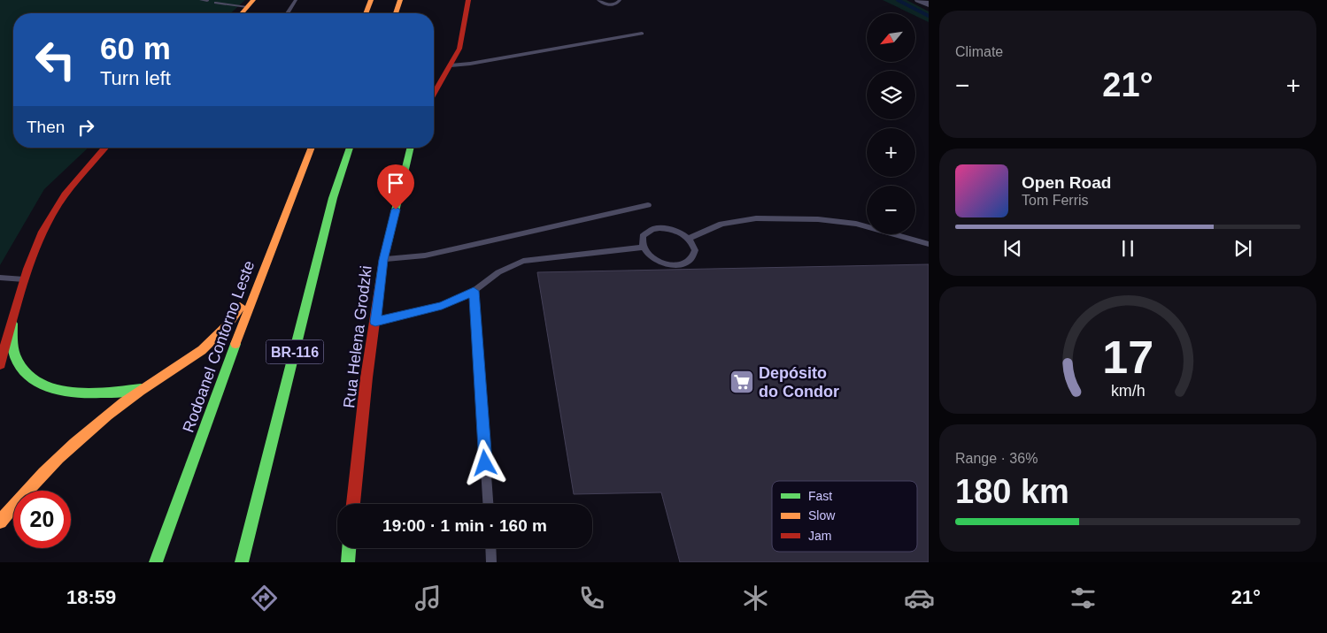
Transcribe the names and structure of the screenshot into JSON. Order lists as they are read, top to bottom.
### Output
{
  "streets": {
    "main road": ["Rua Helena Grodzki", "Rodoanel Contorno Leste", "BR-116"]
  },
  "places": {
    "supermarket": ["Depósito do Condor"]
  },
  "legend": ["Fast", "Slow", "Jam"],
  "north": "bottom left",
  "page": {
    "tile": [
      "Climate",
      ["Range · 36%", "180 km"]
    ],
    "map_buttons": ["+", "−"],
    "turn": ["60 m", "Turn left"],
    "heat": ["−", "21°", "+"],
    "then": "Then",
    "song": ["Open Road", "Tom Ferris"],
    "limit": "20",
    "trip": "19:00 · 1 min · 160 m",
    "tabs": ["18:59", "21°"],
    "gauge": ["17", "km/h"]
  }
}
